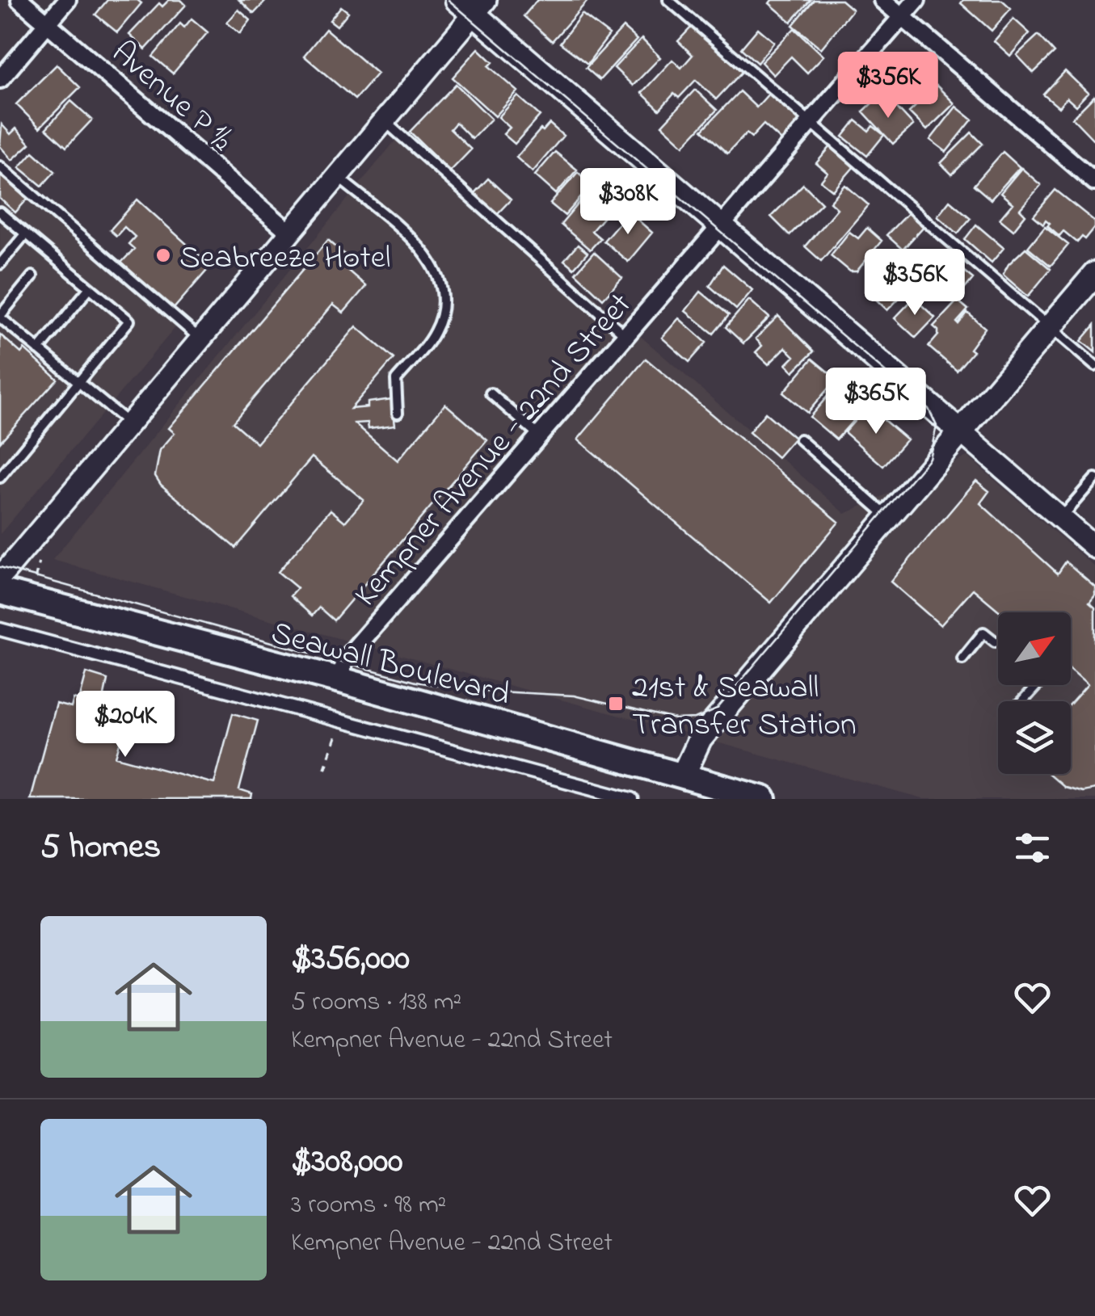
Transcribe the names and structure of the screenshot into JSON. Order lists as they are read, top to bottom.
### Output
{
  "streets": {
    "main road": ["Seawall Boulevard"],
    "street": ["Avenue P ½", "Kempner Avenue - 22nd Street"]
  },
  "crossings": [
    ["Kempner Avenue - 22nd Street", "Seawall Boulevard"]
  ],
  "places": {
    "other": ["Seabreeze Hotel"],
    "transit": ["21st & Seawall Transfer Station"]
  },
  "north": "top right",
  "page": {
    "price": [
      "$356K",
      "$308K",
      "$356K",
      "$365K",
      "$204K"
    ],
    "heading": "5 homes",
    "list": [
      {
        "name": "$356,000",
        "note": "5 rooms · 138 m² · Kempner Avenue - 22nd Street"
      },
      {
        "name": "$308,000",
        "note": "3 rooms · 98 m² · Kempner Avenue - 22nd Street"
      }
    ]
  }
}
